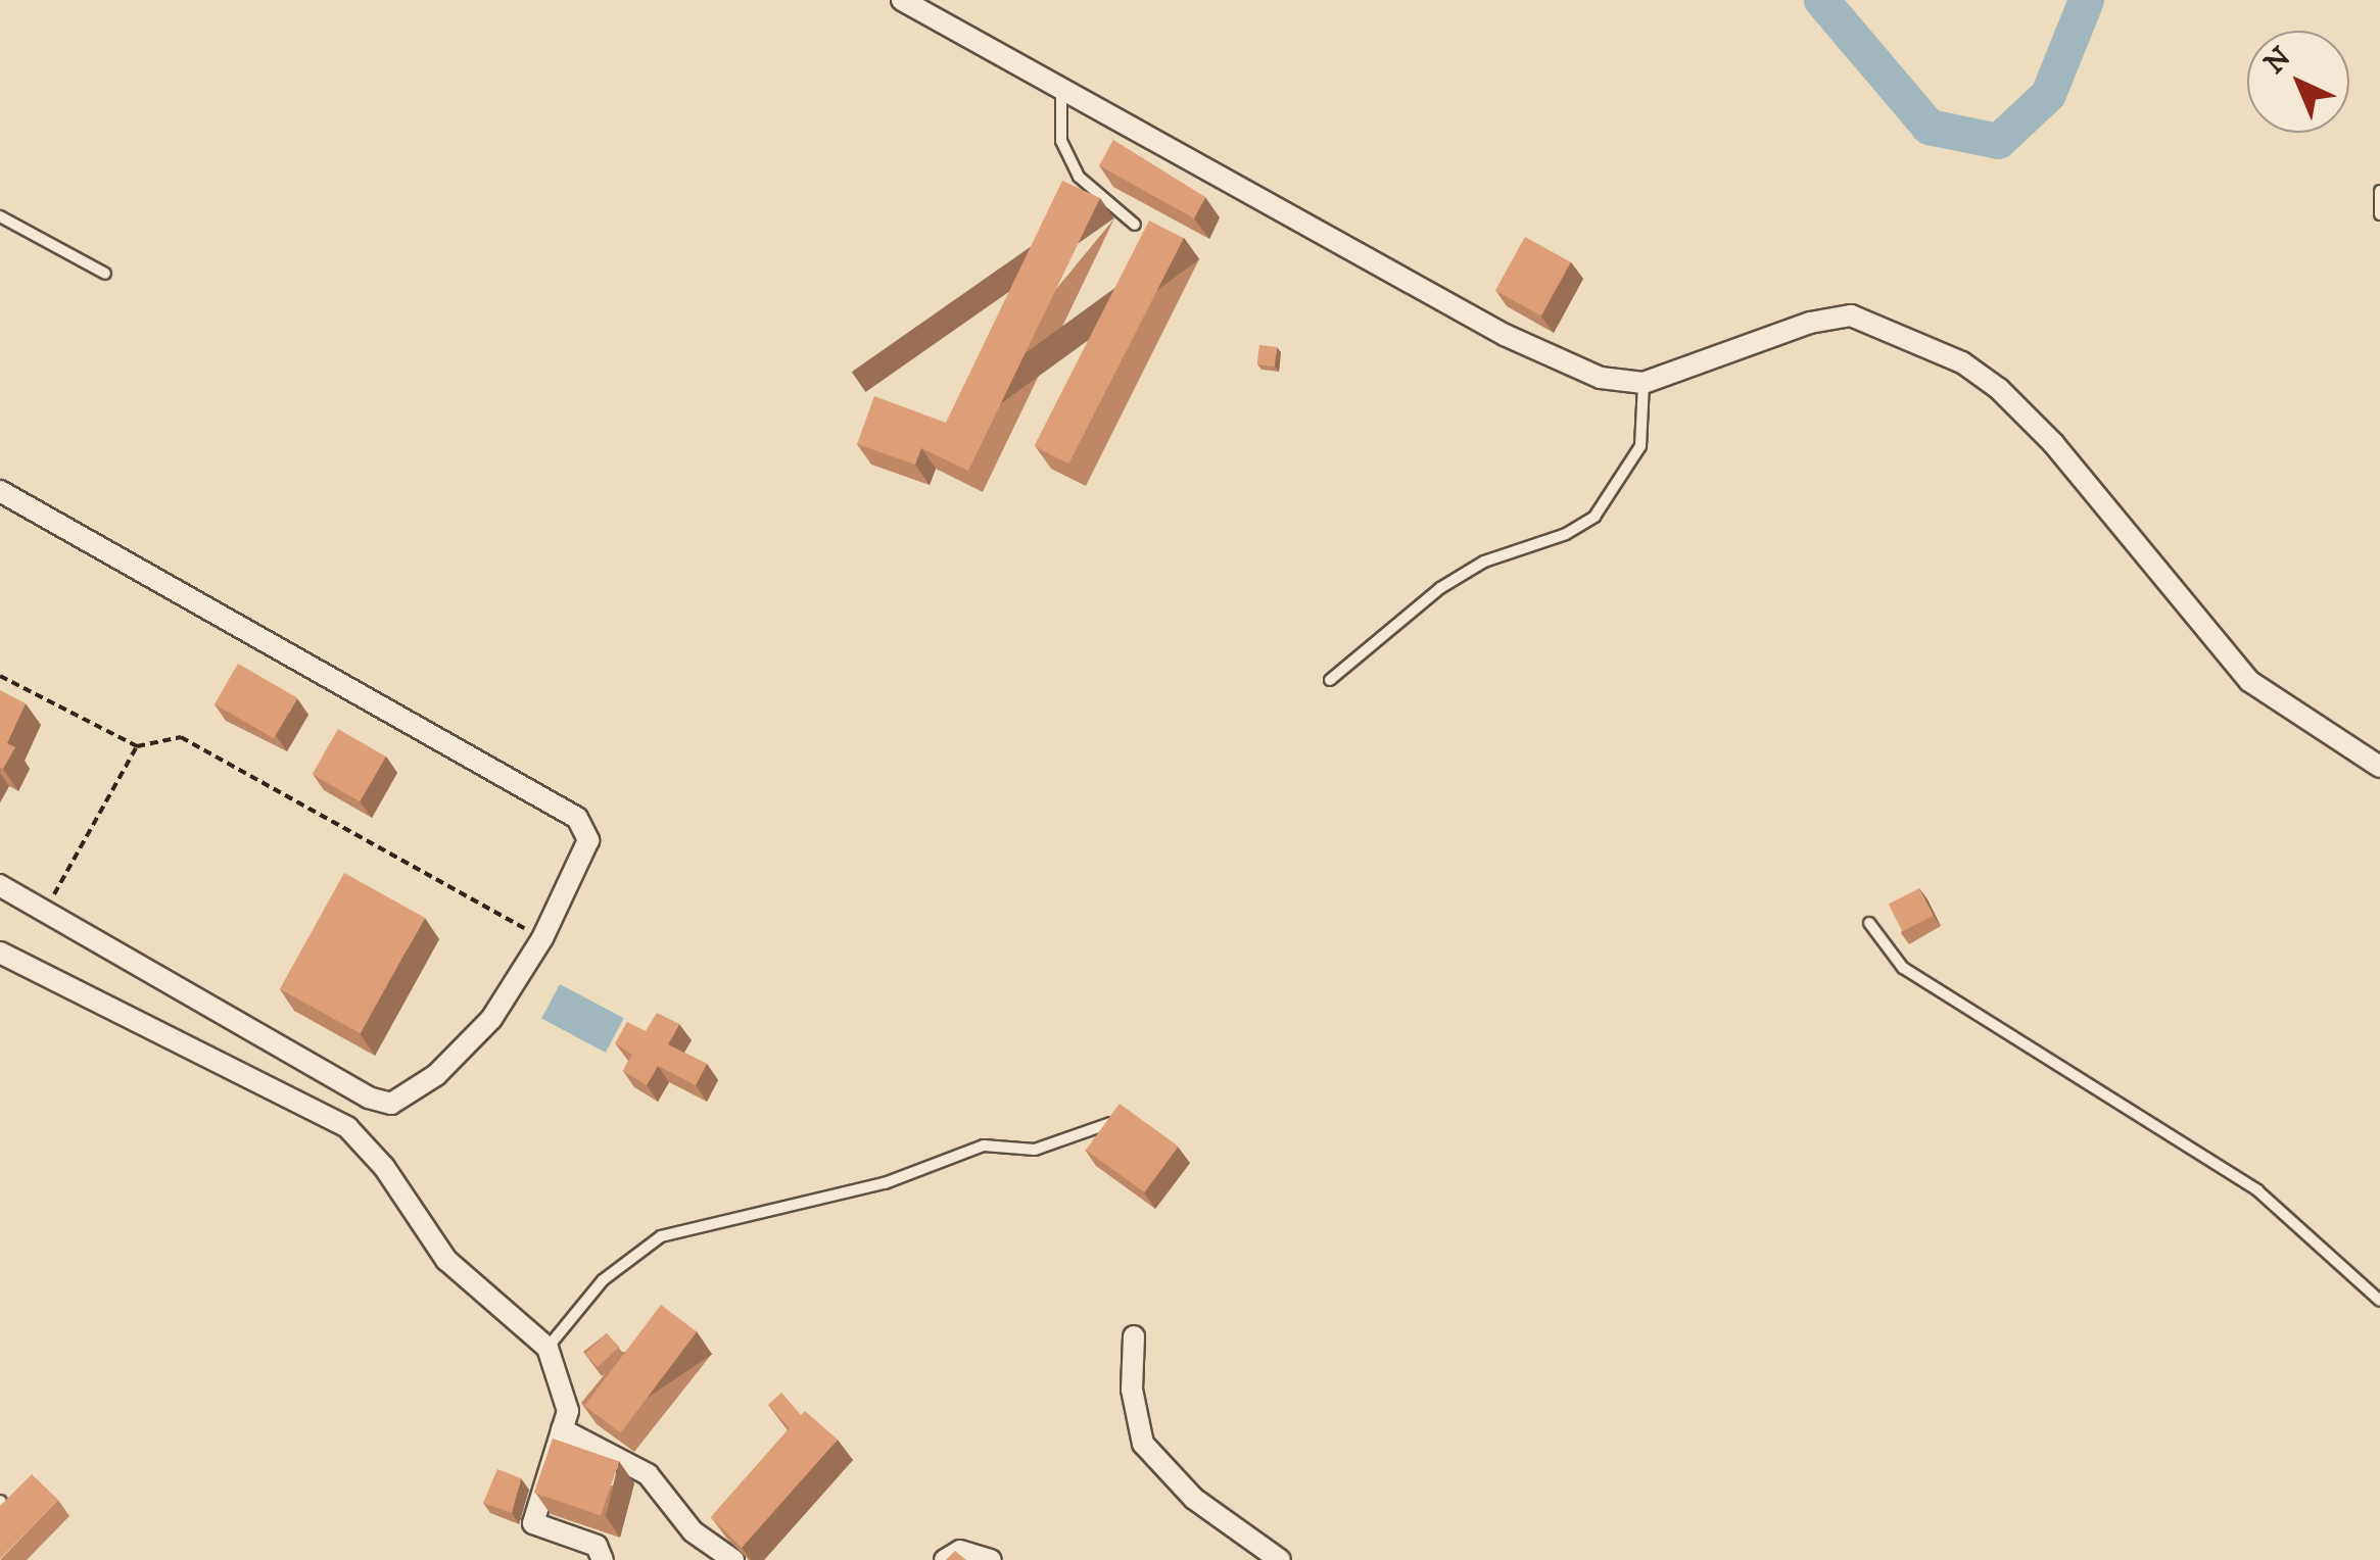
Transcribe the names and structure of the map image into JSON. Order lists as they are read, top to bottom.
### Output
{
  "north": "top left"
}
